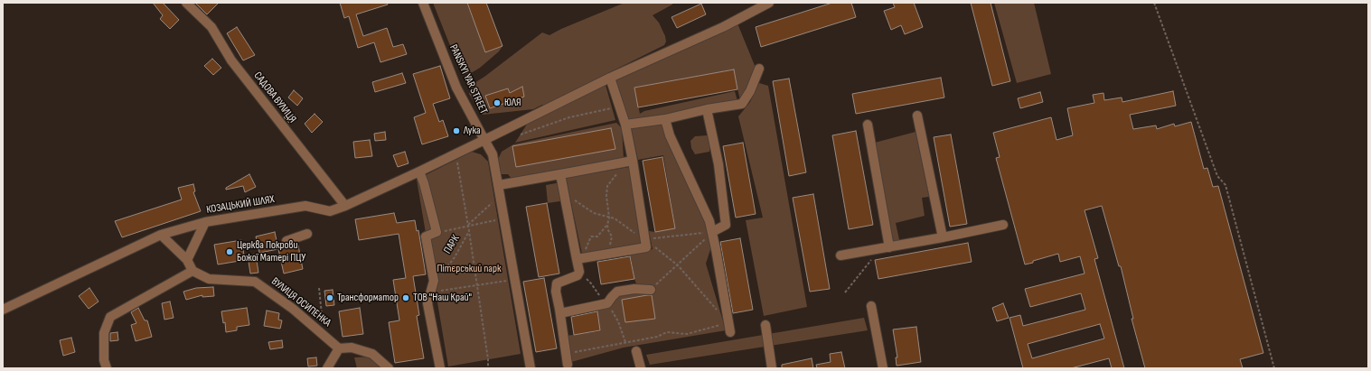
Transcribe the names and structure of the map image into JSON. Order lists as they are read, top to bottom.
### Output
{
  "streets": {
    "street": [
      "PANSKYI YAR STREET",
      "САДОВА ВУЛИЦЯ",
      "КОЗАЦЬКИЙ ШЛЯХ",
      "ВУЛИЦЯ ОСИПЕНКА"
    ],
    "path": ["ПАРК"]
  },
  "crossings": [
    ["PANSKYI YAR STREET", "КОЗАЦЬКИЙ ШЛЯХ"],
    ["САДОВА ВУЛИЦЯ", "КОЗАЦЬКИЙ ШЛЯХ"]
  ],
  "parks": ["Пітєрський парк"],
  "places": [
    "ЮЛЯ",
    "Лука",
    "Церква Покрови Божої Матері ПЦУ",
    "Трансформатор",
    "ТОВ \"Наш Край\""
  ]
}
